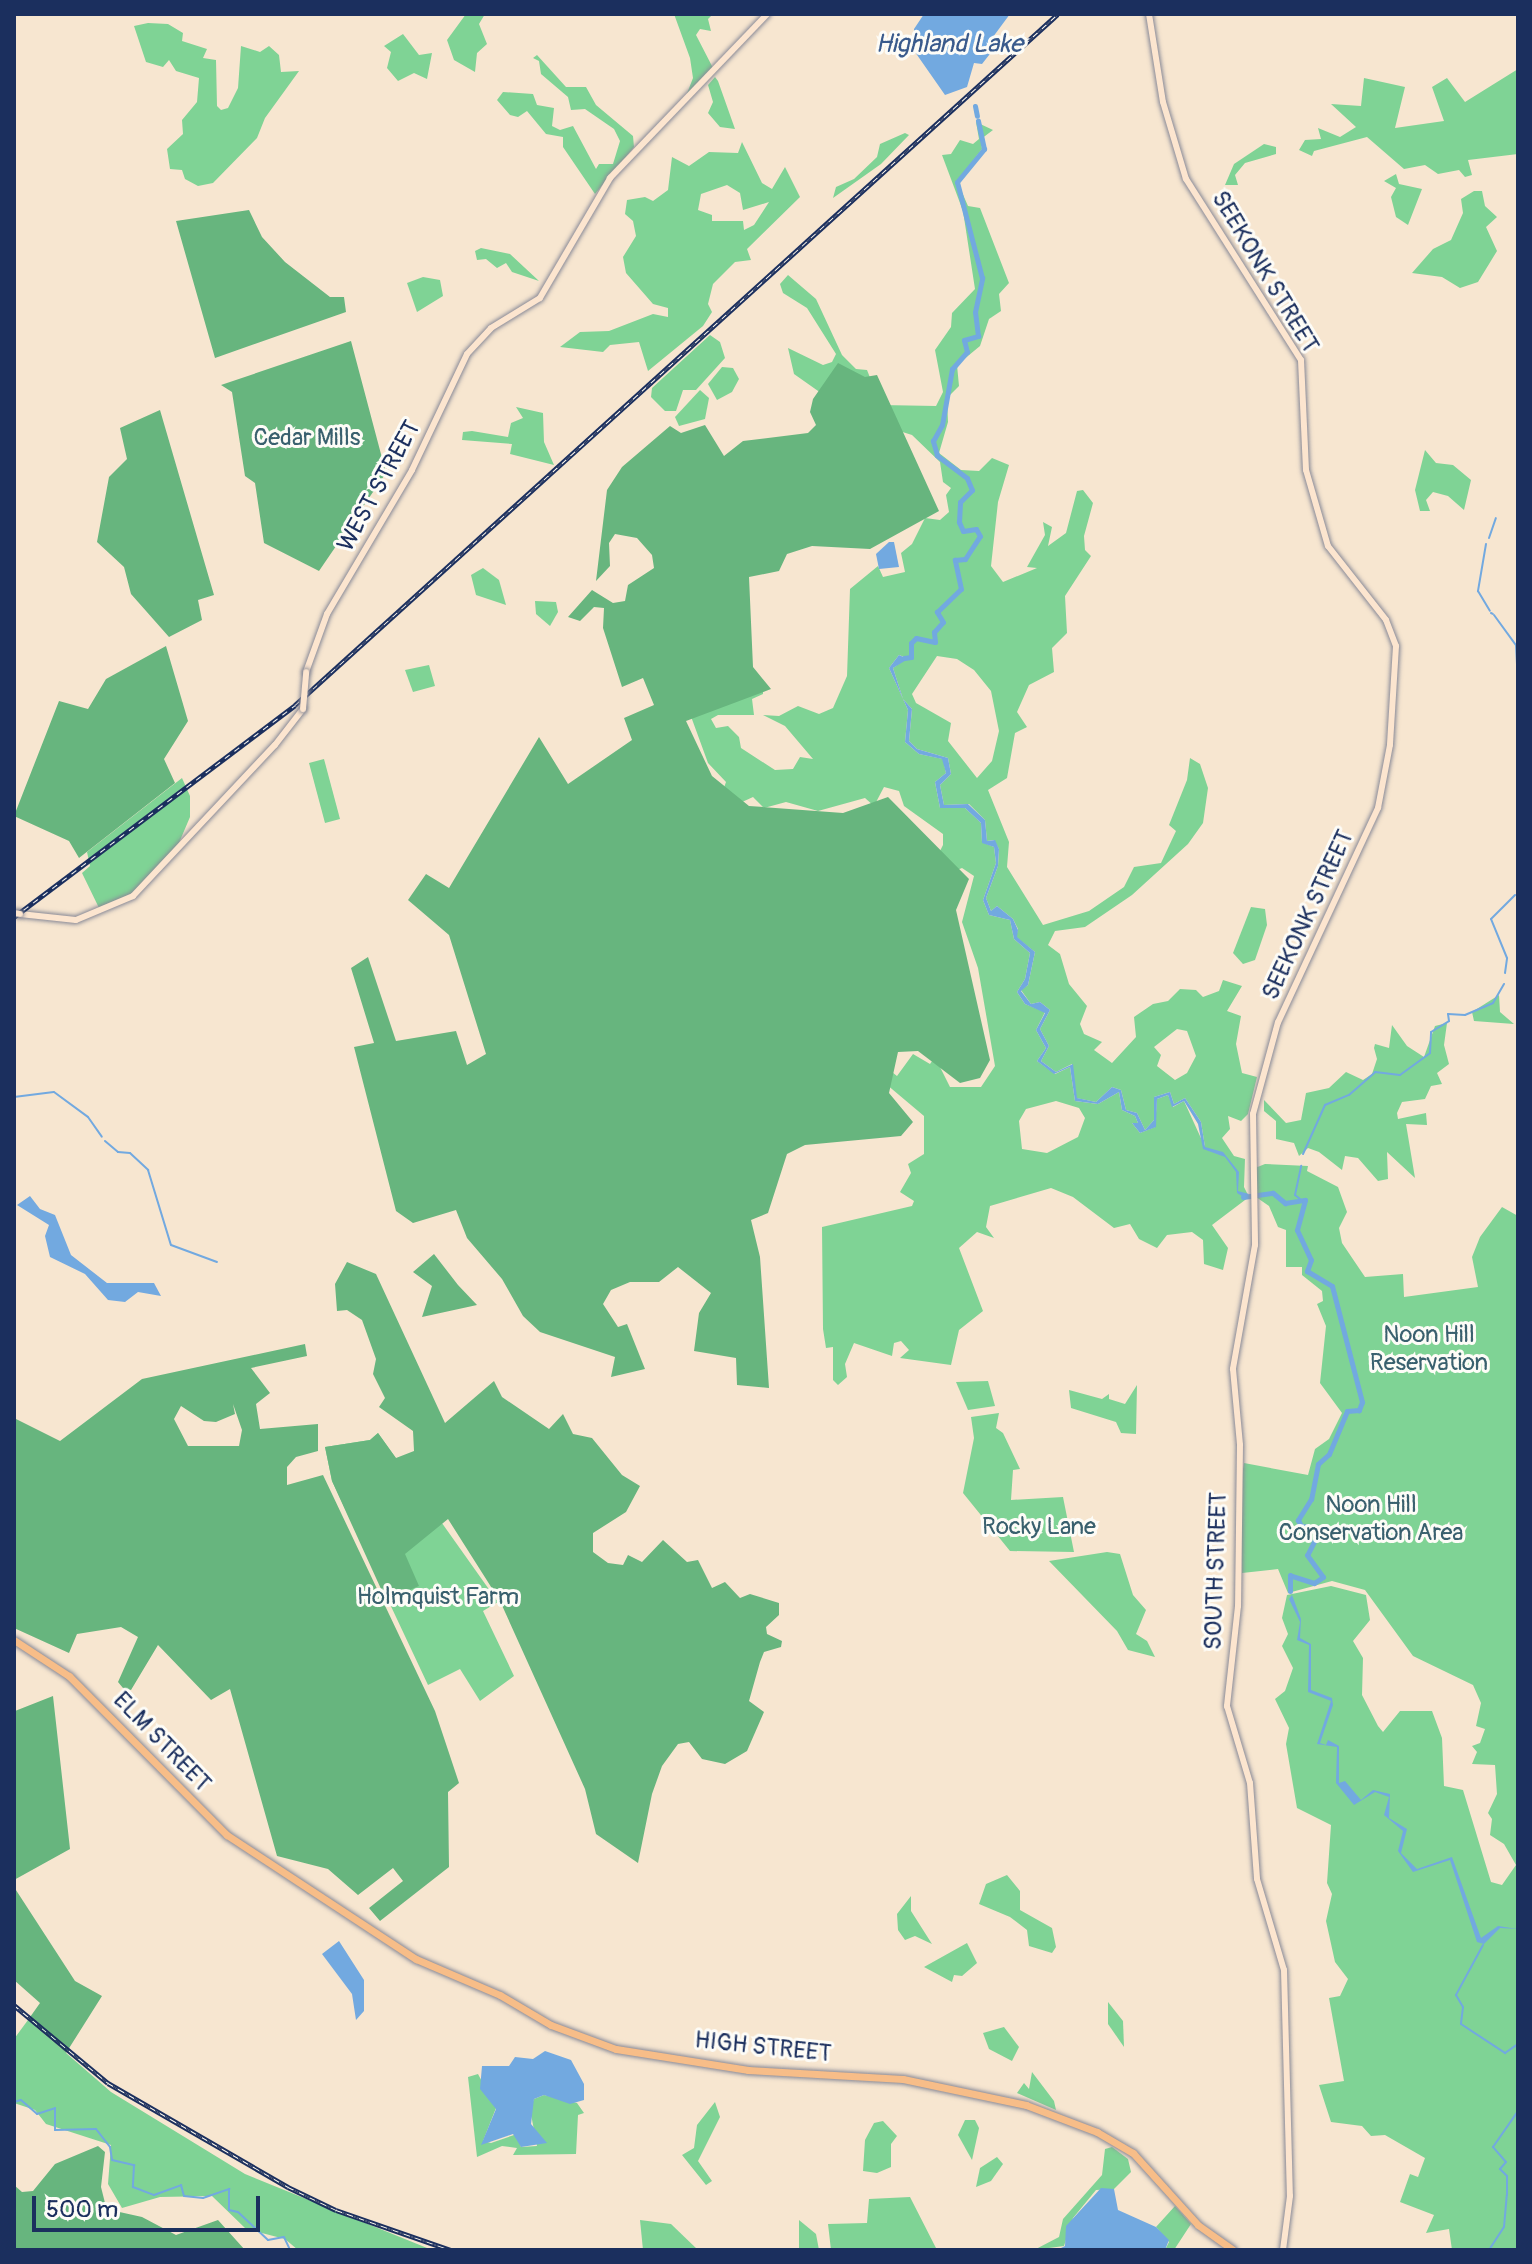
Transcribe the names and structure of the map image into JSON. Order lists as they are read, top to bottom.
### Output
{
  "streets": {
    "main road": [
      "SEEKONK STREET",
      "WEST STREET",
      "SOUTH STREET",
      "ELM STREET",
      "HIGH STREET"
    ]
  },
  "crossings": [
    ["SEEKONK STREET", "SOUTH STREET"],
    ["ELM STREET", "HIGH STREET"]
  ],
  "water": ["Highland Lake"],
  "parks": [
    "Cedar Mills",
    "Noon Hill Reservation",
    "Noon Hill Conservation Area",
    "Rocky Lane",
    "Holmquist Farm"
  ],
  "scale_bar": "500 m"
}
